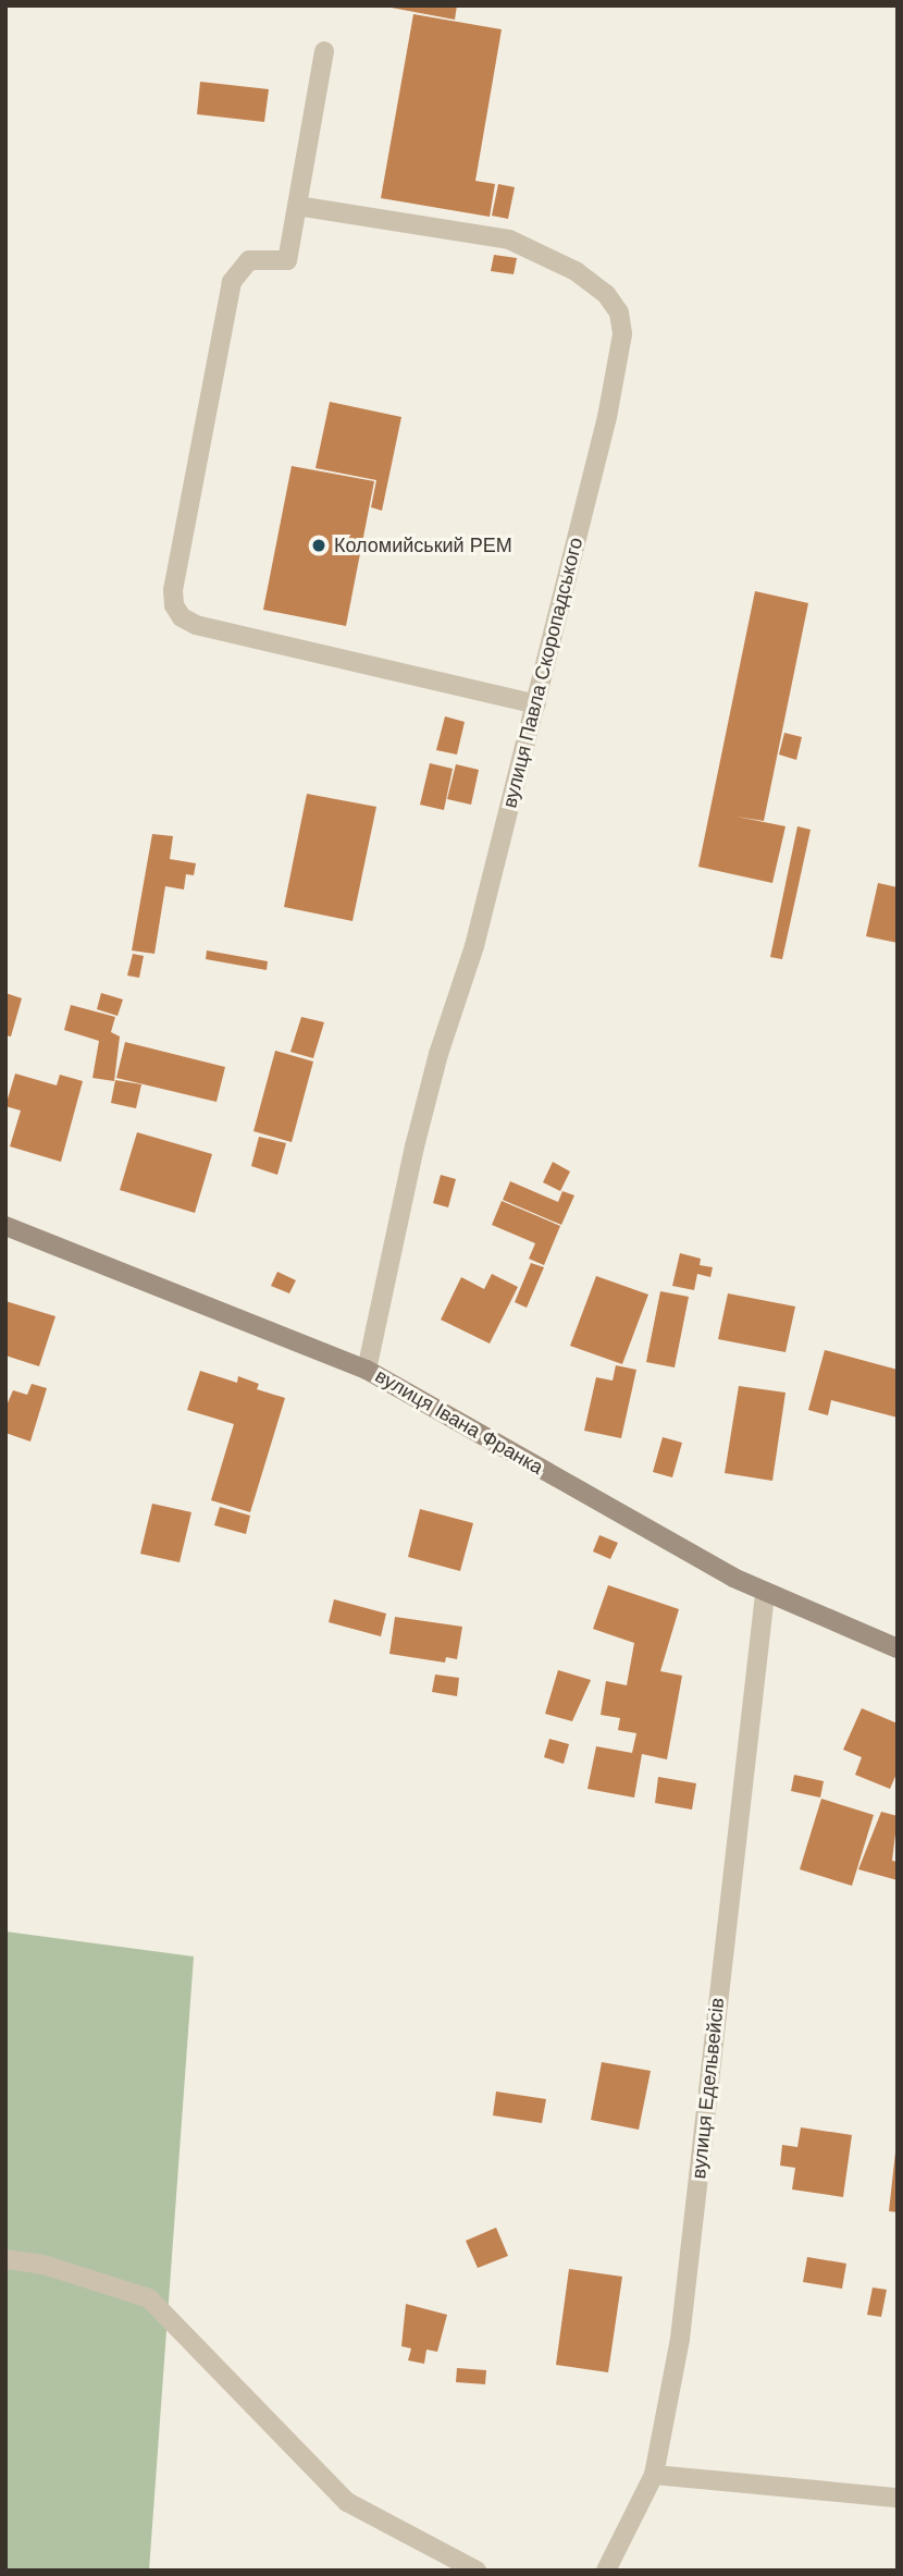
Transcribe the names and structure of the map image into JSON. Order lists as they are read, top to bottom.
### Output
{
  "streets": {
    "street": ["вулиця Павла Скоропадського", "вулиця Івана Франка", "вулиця Едельвейсів"]
  },
  "crossings": [
    ["вулиця Павла Скоропадського", "вулиця Івана Франка"],
    ["вулиця Івана Франка", "вулиця Едельвейсів"]
  ],
  "places": ["Коломийський РЕМ"]
}
